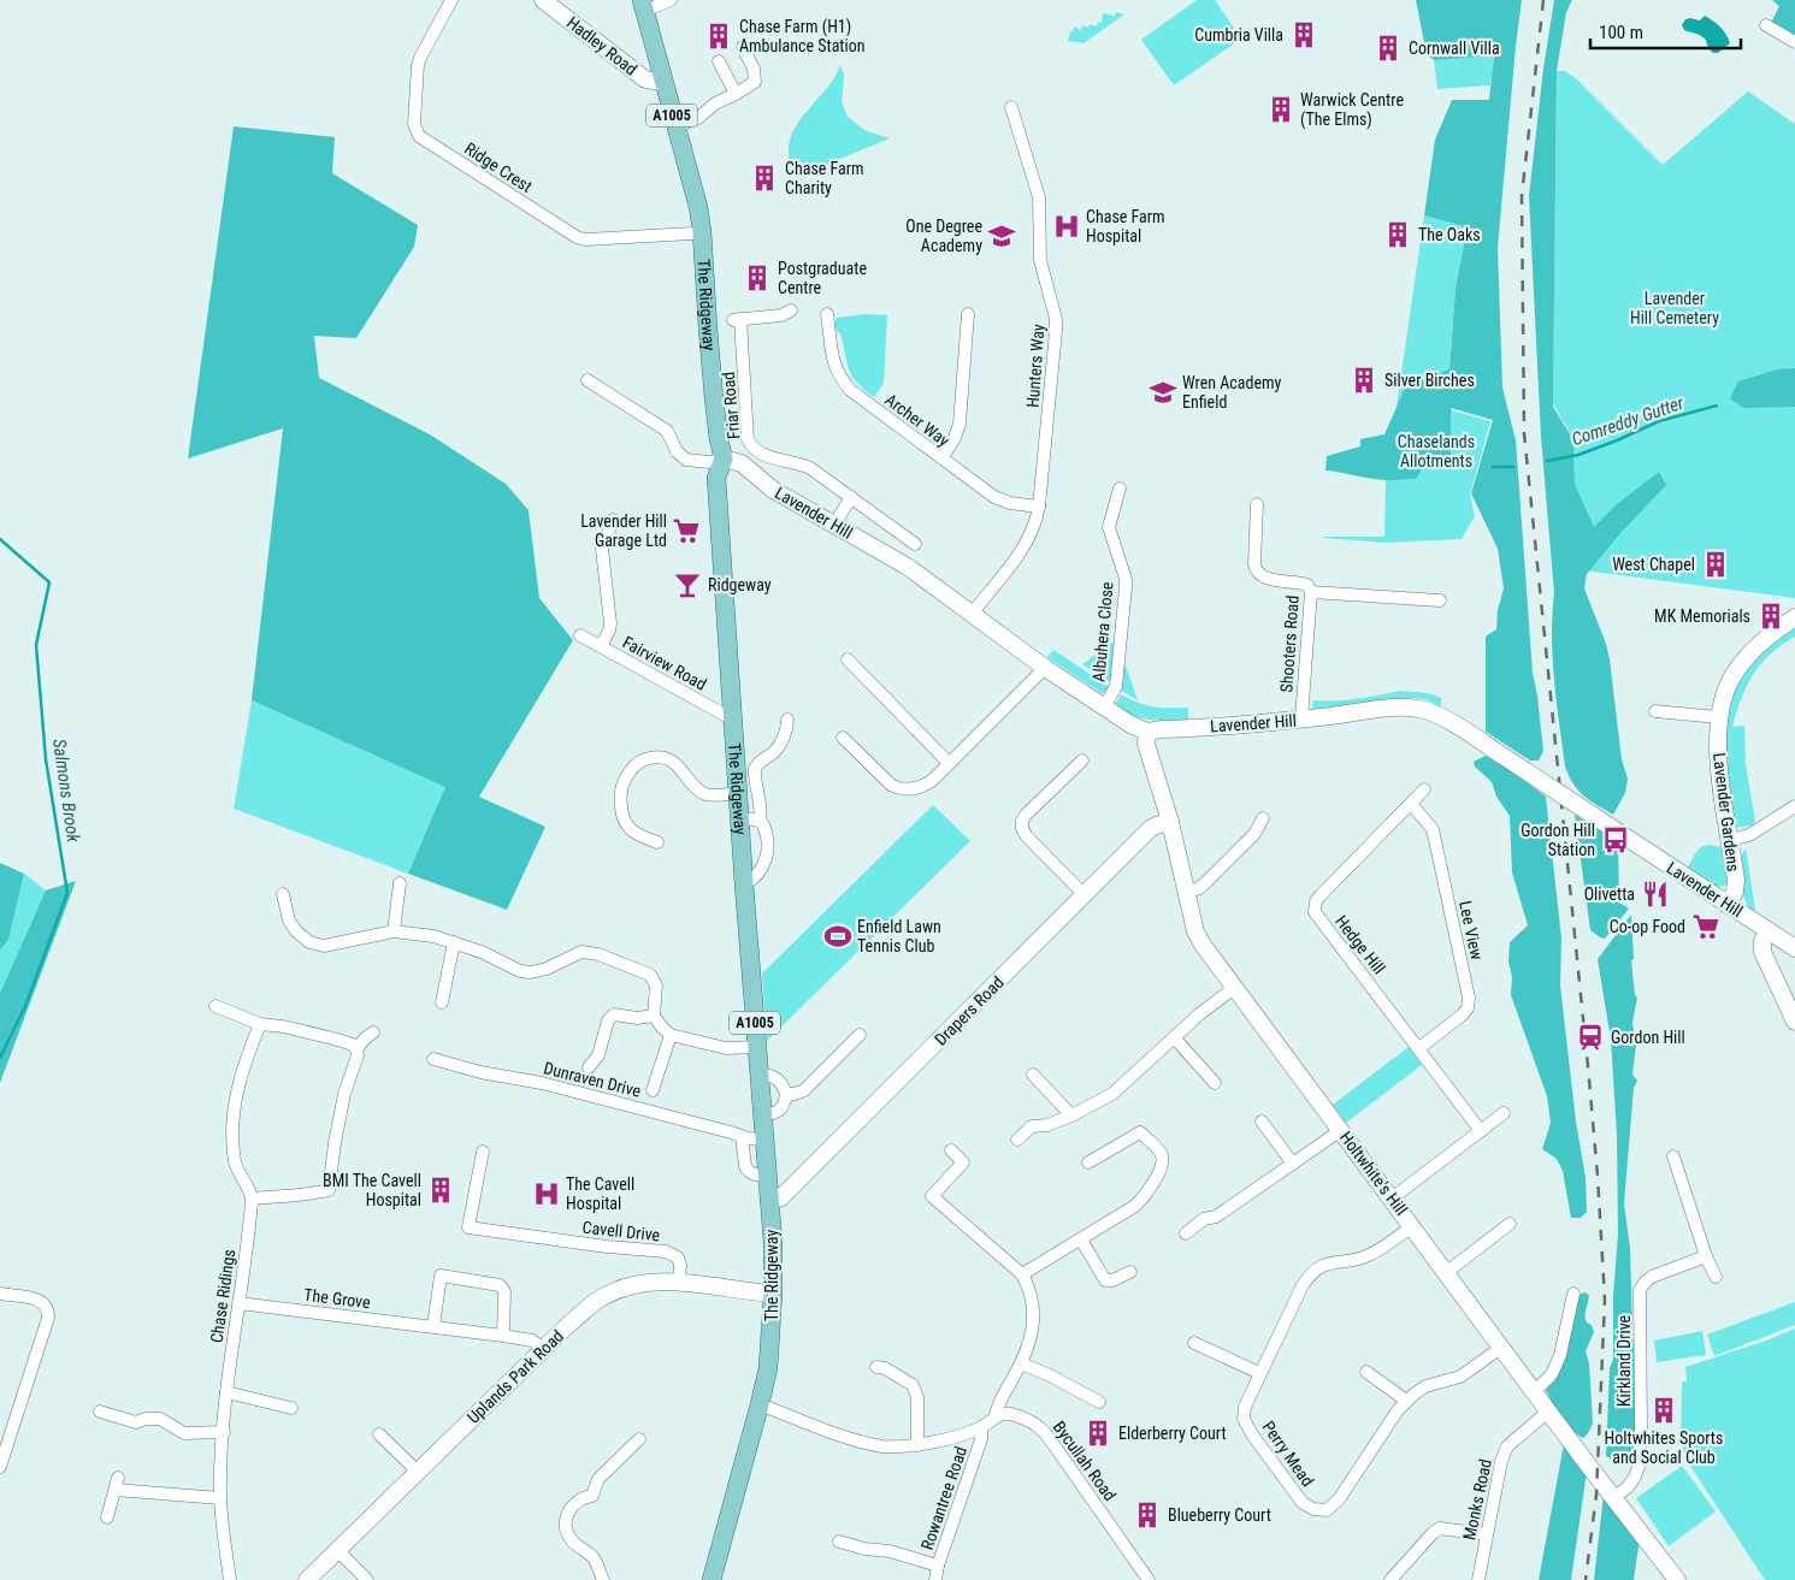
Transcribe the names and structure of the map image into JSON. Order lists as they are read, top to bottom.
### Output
{
  "streets": {
    "main road": ["A1005", "The Ridgeway"],
    "street": [
      "Hadley Road",
      "Ridge Crest",
      "Hunters Way",
      "Friar Road",
      "Archer Way",
      "Lavender Hill",
      "Albuhera Close",
      "Shooters Road",
      "Fairview Road",
      "Lavender Gardens",
      "Lee View",
      "Hedge Hill",
      "Drapers Road",
      "Dunraven Drive",
      "Holtwhite's Hill",
      "Cavell Drive",
      "Chase Ridings",
      "The Grove",
      "Kirkland Drive",
      "Uplands Park Road",
      "Perry Mead",
      "Bycullah Road",
      "Rowantree Road",
      "Monks Road"
    ]
  },
  "crossings": [
    ["Hadley Road", "The Ridgeway"],
    ["Ridge Crest", "The Ridgeway"],
    ["The Ridgeway", "Lavender Hill"],
    ["The Ridgeway", "Fairview Road"],
    ["The Ridgeway", "Drapers Road"],
    ["The Ridgeway", "Dunraven Drive"],
    ["The Ridgeway", "Uplands Park Road"],
    ["Hunters Way", "Archer Way"],
    ["Hunters Way", "Lavender Hill"],
    ["Lavender Hill", "Albuhera Close"],
    ["Lavender Hill", "Shooters Road"],
    ["Lavender Hill", "Lavender Gardens"],
    ["Lavender Hill", "Holtwhite's Hill"],
    ["Lee View", "Hedge Hill"],
    ["Drapers Road", "Holtwhite's Hill"],
    ["Holtwhite's Hill", "Kirkland Drive"],
    ["Holtwhite's Hill", "Perry Mead"],
    ["Holtwhite's Hill", "Monks Road"],
    ["Cavell Drive", "Uplands Park Road"],
    ["Chase Ridings", "The Grove"],
    ["The Grove", "Uplands Park Road"]
  ],
  "water": ["Comreddy Gutter", "Salmons Brook"],
  "parks": ["Lavender Hill Cemetery", "Chaselands Allotments"],
  "places": {
    "building": [
      "Cumbria Villa",
      "Chase Farm (H1) Ambulance Station",
      "Cornwall Villa",
      "Warwick Centre (The Elms)",
      "Chase Farm Charity",
      "The Oaks",
      "Postgraduate Centre",
      "Silver Birches",
      "West Chapel",
      "MK Memorials",
      "BMI The Cavell Hospital",
      "Holtwhites Sports and Social Club",
      "Elderberry Court",
      "Blueberry Court"
    ],
    "hospital": ["Chase Farm Hospital", "The Cavell Hospital"],
    "school or university": ["One Degree Academy", "Wren Academy Enfield"],
    "supermarket": ["Lavender Hill Garage Ltd", "Co-op Food"],
    "bar": ["Ridgeway"],
    "bus stop": ["Gordon Hill Station"],
    "restaurant": ["Olivetta"],
    "sports": ["Enfield Lawn Tennis Club"],
    "station": ["Gordon Hill"]
  },
  "scale_bar": "100 m"
}
